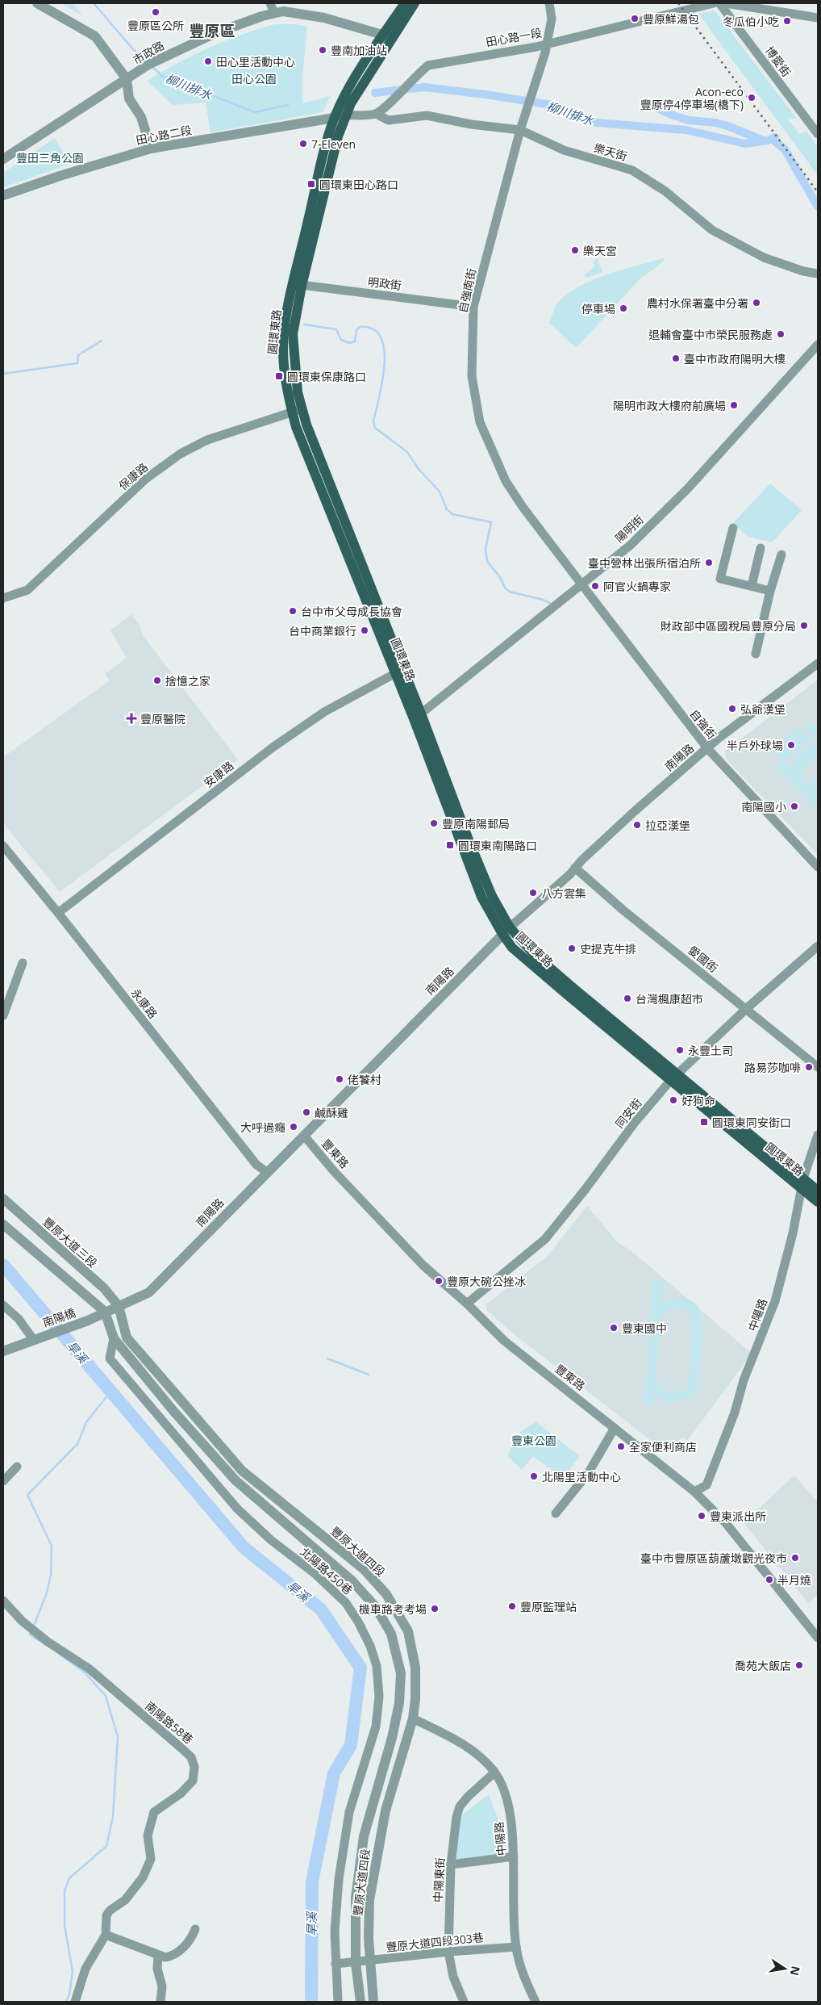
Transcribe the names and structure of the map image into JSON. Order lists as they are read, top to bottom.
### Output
{
  "streets": {
    "main road": ["圓環東路"],
    "street": [
      "田心路一段",
      "市政路",
      "博愛街",
      "田心路二段",
      "樂天街",
      "明政街",
      "自強南街",
      "保康路",
      "陽明街",
      "自強街",
      "南陽路",
      "安康路",
      "愛國街",
      "永康路",
      "同安街",
      "豐東路",
      "豐原大道三段",
      "中陽路",
      "南陽橋",
      "豐原大道四段",
      "北陽路450巷",
      "南陽路58巷",
      "中陽東街",
      "豐原大道四段303巷"
    ]
  },
  "crossings": [
    ["田心路一段", "樂天街"],
    ["田心路一段", "自強南街"],
    ["市政路", "圓環東路"],
    ["田心路二段", "圓環東路"],
    ["樂天街", "自強南街"],
    ["明政街", "自強南街"],
    ["明政街", "圓環東路"],
    ["自強南街", "陽明街"],
    ["自強南街", "自強街"],
    ["圓環東路", "保康路"],
    ["圓環東路", "陽明街"],
    ["圓環東路", "南陽路"],
    ["圓環東路", "安康路"],
    ["圓環東路", "同安街"],
    ["圓環東路", "中陽路"],
    ["陽明街", "自強街"],
    ["自強街", "南陽路"],
    ["南陽路", "愛國街"],
    ["南陽路", "永康路"],
    ["南陽路", "豐東路"],
    ["南陽路", "豐原大道三段"],
    ["南陽路", "南陽橋"],
    ["南陽路", "豐原大道四段"],
    ["安康路", "永康路"],
    ["愛國街", "同安街"],
    ["同安街", "豐東路"],
    ["豐東路", "中陽路"],
    ["豐原大道三段", "豐原大道四段"],
    ["中陽路", "豐原大道四段"],
    ["中陽路", "中陽東街"],
    ["中陽路", "豐原大道四段303巷"],
    ["豐原大道四段", "北陽路450巷"],
    ["豐原大道四段", "豐原大道四段303巷"],
    ["北陽路450巷", "豐原大道四段303巷"],
    ["中陽東街", "豐原大道四段303巷"]
  ],
  "districts": ["豐原區"],
  "water": ["柳川排水", "旱溪"],
  "parks": ["田心公園", "豐田三角公園", "豐東公園"],
  "places": {
    "other": [
      "豐原區公所",
      "豐原鮮湯包",
      "冬瓜伯小吃",
      "豐南加油站",
      "田心里活動中心",
      "Acon-eco 豐原停4停車場(橋下)",
      "7-Eleven",
      "樂天宮",
      "農村水保署臺中分署",
      "停車場",
      "退輔會臺中市榮民服務處",
      "臺中市政府陽明大樓",
      "陽明市政大樓府前廣場",
      "臺中營林出張所宿泊所",
      "阿官火鍋專家",
      "台中市父母成長協會",
      "財政部中區國稅局豐原分局",
      "台中商業銀行",
      "捨憶之家",
      "弘爺漢堡",
      "半戶外球場",
      "南陽國小",
      "豐原南陽郵局",
      "拉亞漢堡",
      "八方雲集",
      "史提克牛排",
      "台灣楓康超市",
      "永豐土司",
      "路易莎咖啡",
      "佬饕村",
      "好狗命",
      "鹹酥雞",
      "大呼過癮",
      "豐原大碗公挫冰",
      "豐東國中",
      "全家便利商店",
      "北陽里活動中心",
      "豐東派出所",
      "臺中市豐原區葫蘆墩觀光夜市",
      "半月燒",
      "豐原監理站",
      "機車路考考場",
      "喬苑大飯店"
    ],
    "transit": [
      "圓環東田心路口",
      "圓環東保康路口",
      "圓環東南陽路口",
      "圓環東同安街口"
    ],
    "health": ["豐原醫院"]
  },
  "north": "right"
}
